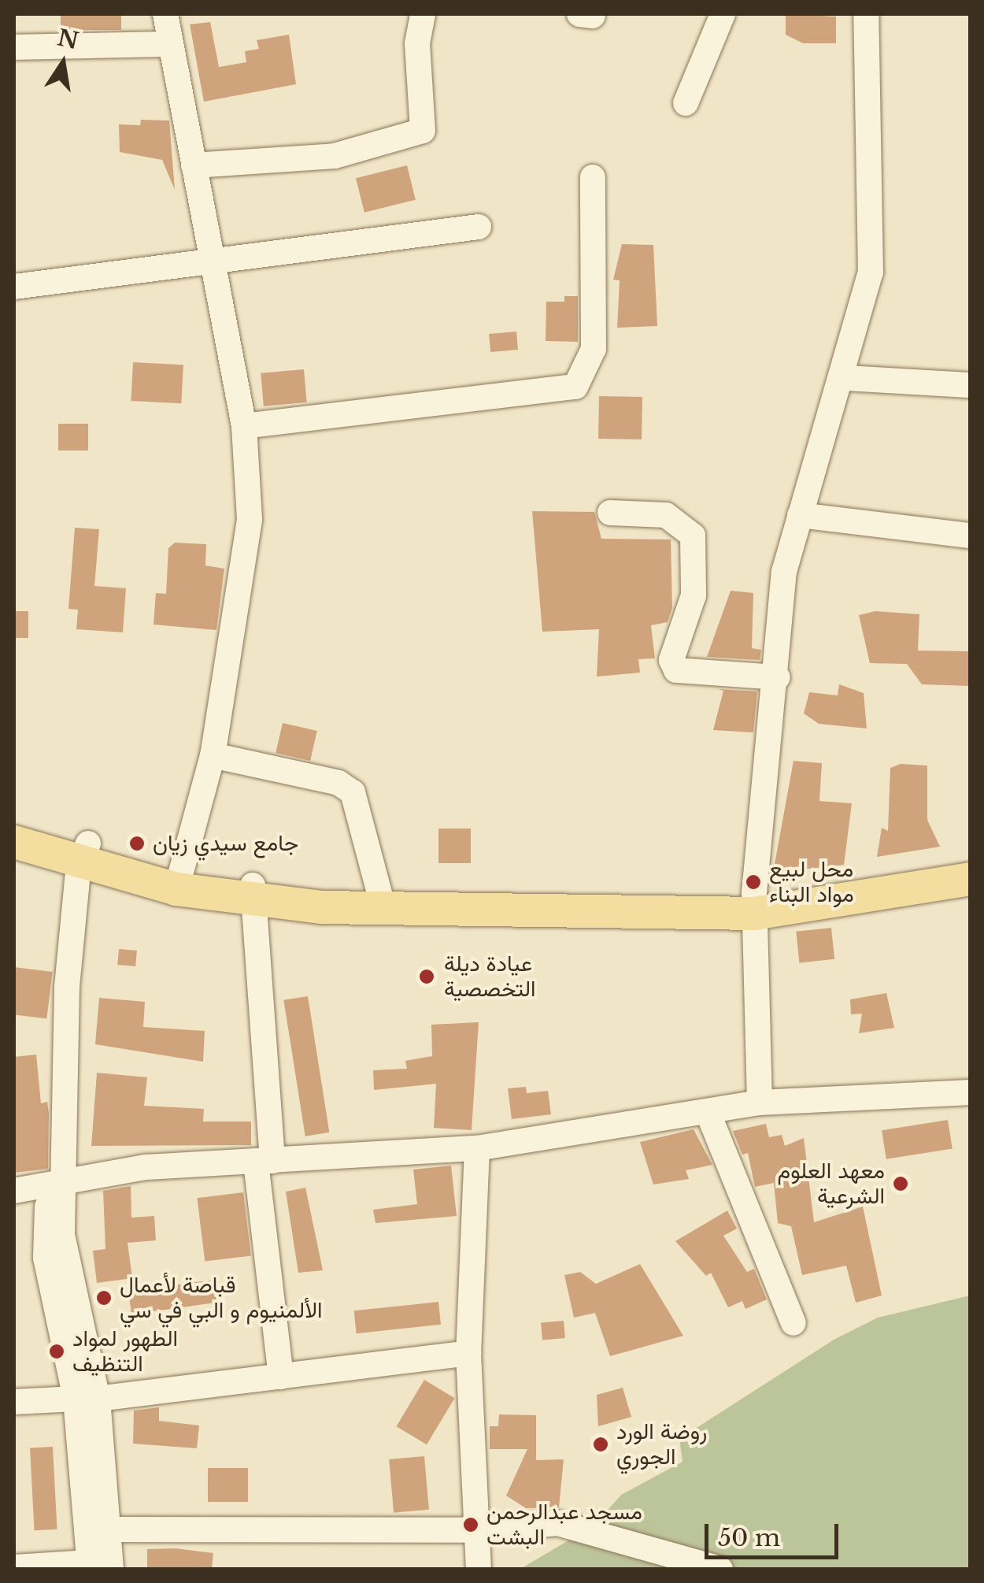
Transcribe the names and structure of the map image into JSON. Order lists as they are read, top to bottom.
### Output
{
  "places": [
    "جامع سيدي زيان",
    "محل لبيع مواد البناء",
    "عيادة ديلة التخصصية",
    "معهد العلوم الشرعية",
    "قباصة لأعمال الألمنيوم و البي في سي",
    "الطهور لمواد التنظيف",
    "روضة الورد الجوري",
    "مسجد عبدالرحمن البشت"
  ],
  "scale_bar": "50 m",
  "north": "top"
}
